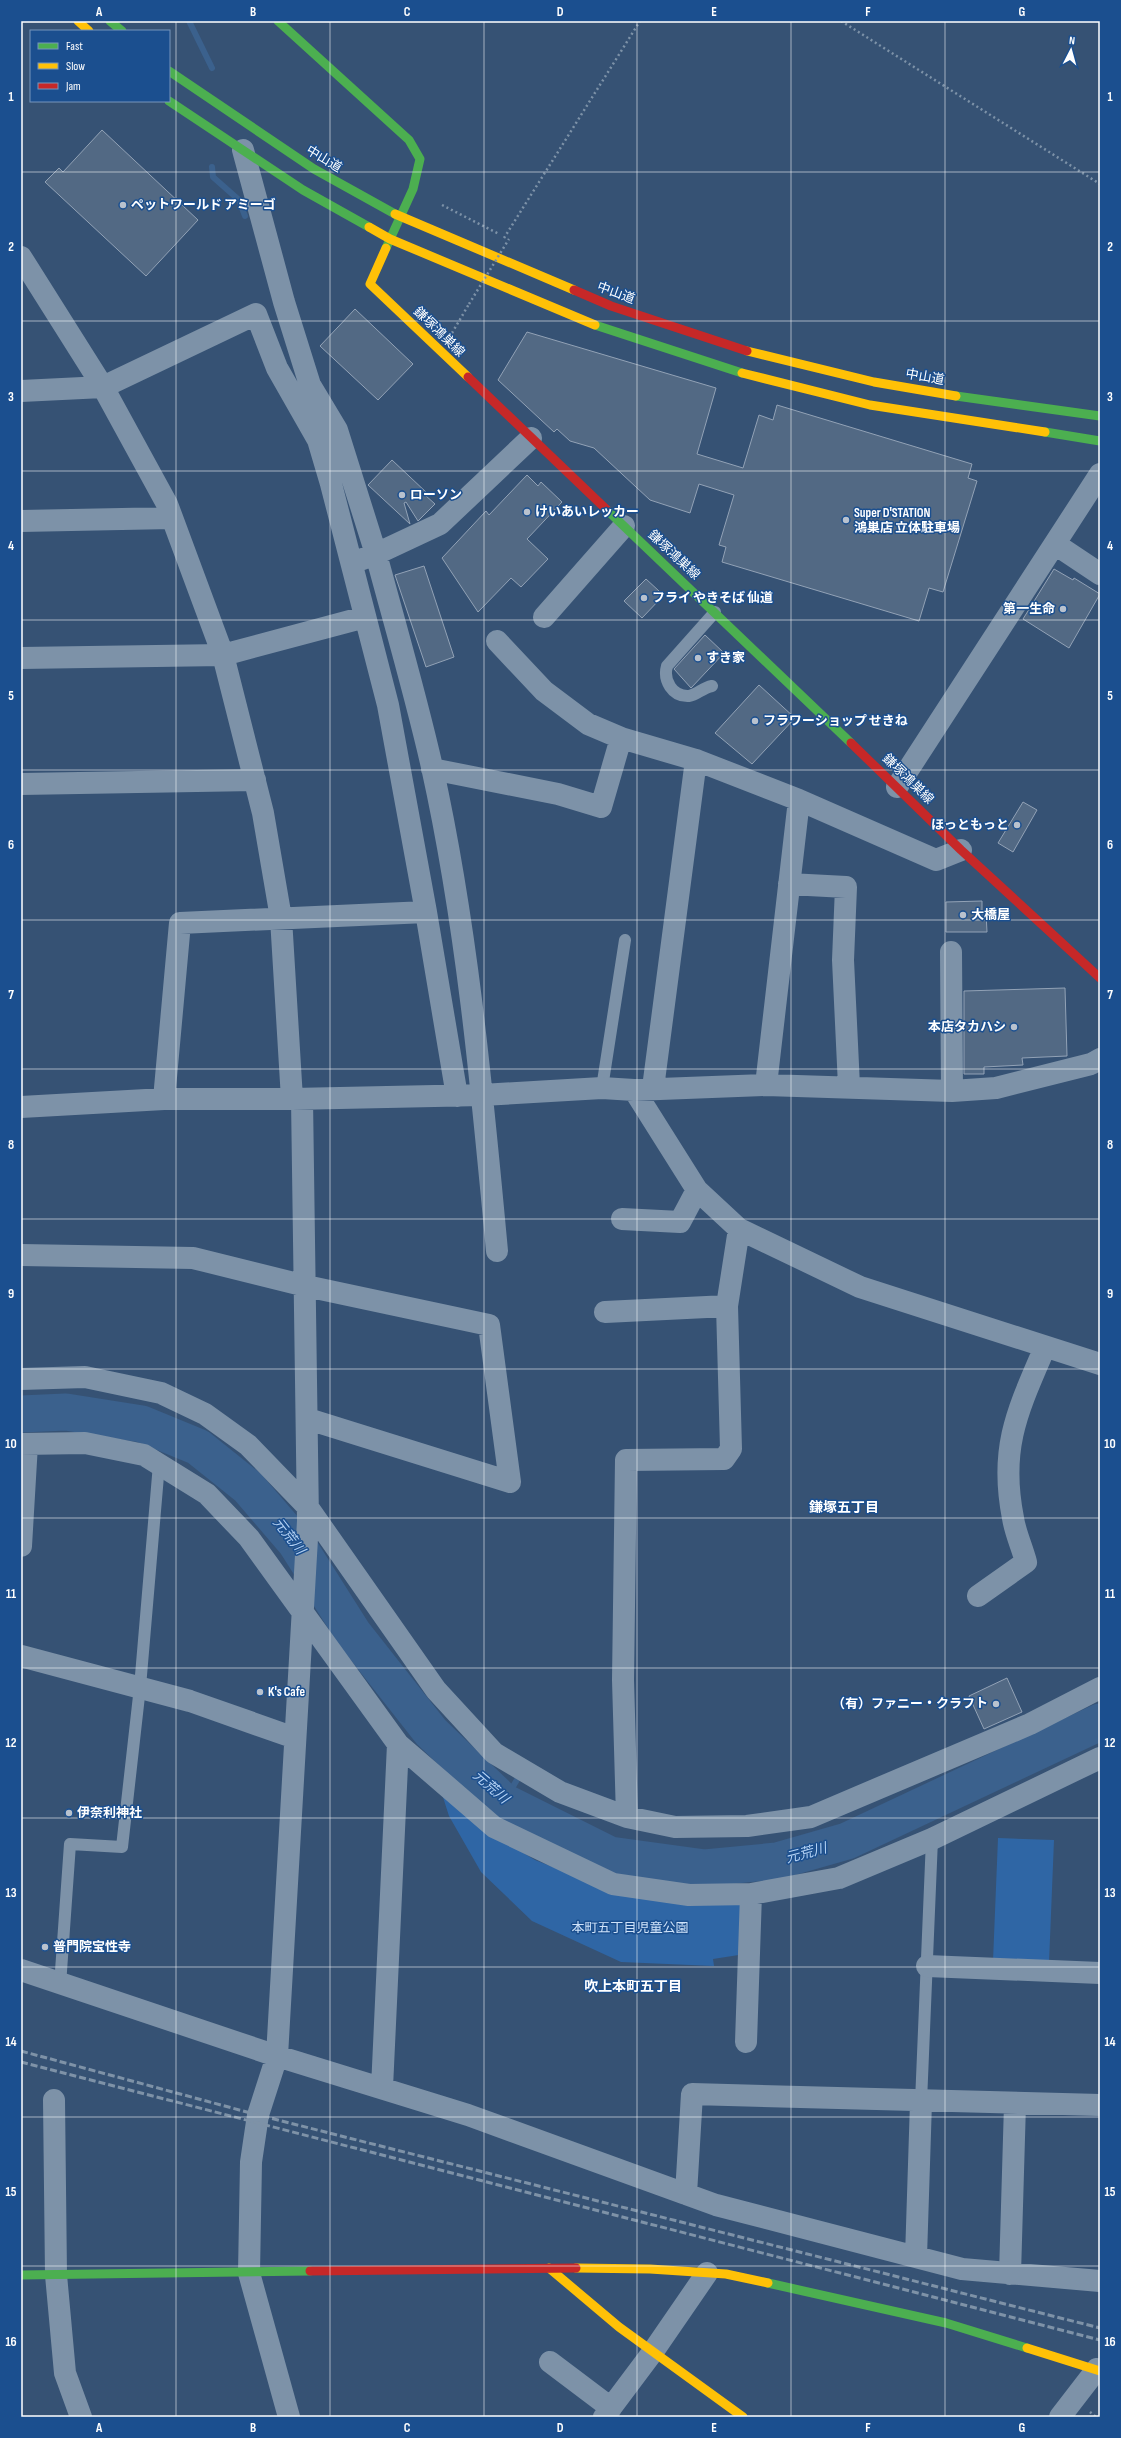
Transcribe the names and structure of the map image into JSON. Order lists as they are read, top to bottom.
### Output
{
  "streets": {
    "main road": ["中山道", "鎌塚鴻巣線"]
  },
  "crossings": [
    ["中山道", "鎌塚鴻巣線"]
  ],
  "districts": ["鎌塚五丁目", "吹上本町五丁目"],
  "water": ["元荒川"],
  "parks": ["本町五丁目児童公園"],
  "places": [
    "ペットワールド アミーゴ",
    "ローソン",
    "けいあいレッカー",
    "Super D'STATION 鴻巣店 立体駐車場",
    "フライ やきそば 仙道",
    "第一生命",
    "すき家",
    "フラワーショップ せきね",
    "ほっともっと",
    "大橋屋",
    "本店タカハシ",
    "K's Cafe",
    "（有）ファニー・クラフト",
    "伊奈利神社",
    "普門院宝性寺"
  ],
  "legend": ["Fast", "Slow", "Jam"],
  "north": "top",
  "grid": {
    "columns": [
      "A",
      "B",
      "C",
      "D",
      "E",
      "F",
      "G"
    ],
    "rows": [
      "1",
      "2",
      "3",
      "4",
      "5",
      "6",
      "7",
      "8",
      "9",
      "10",
      "11",
      "12",
      "13",
      "14",
      "15",
      "16"
    ]
  }
}
